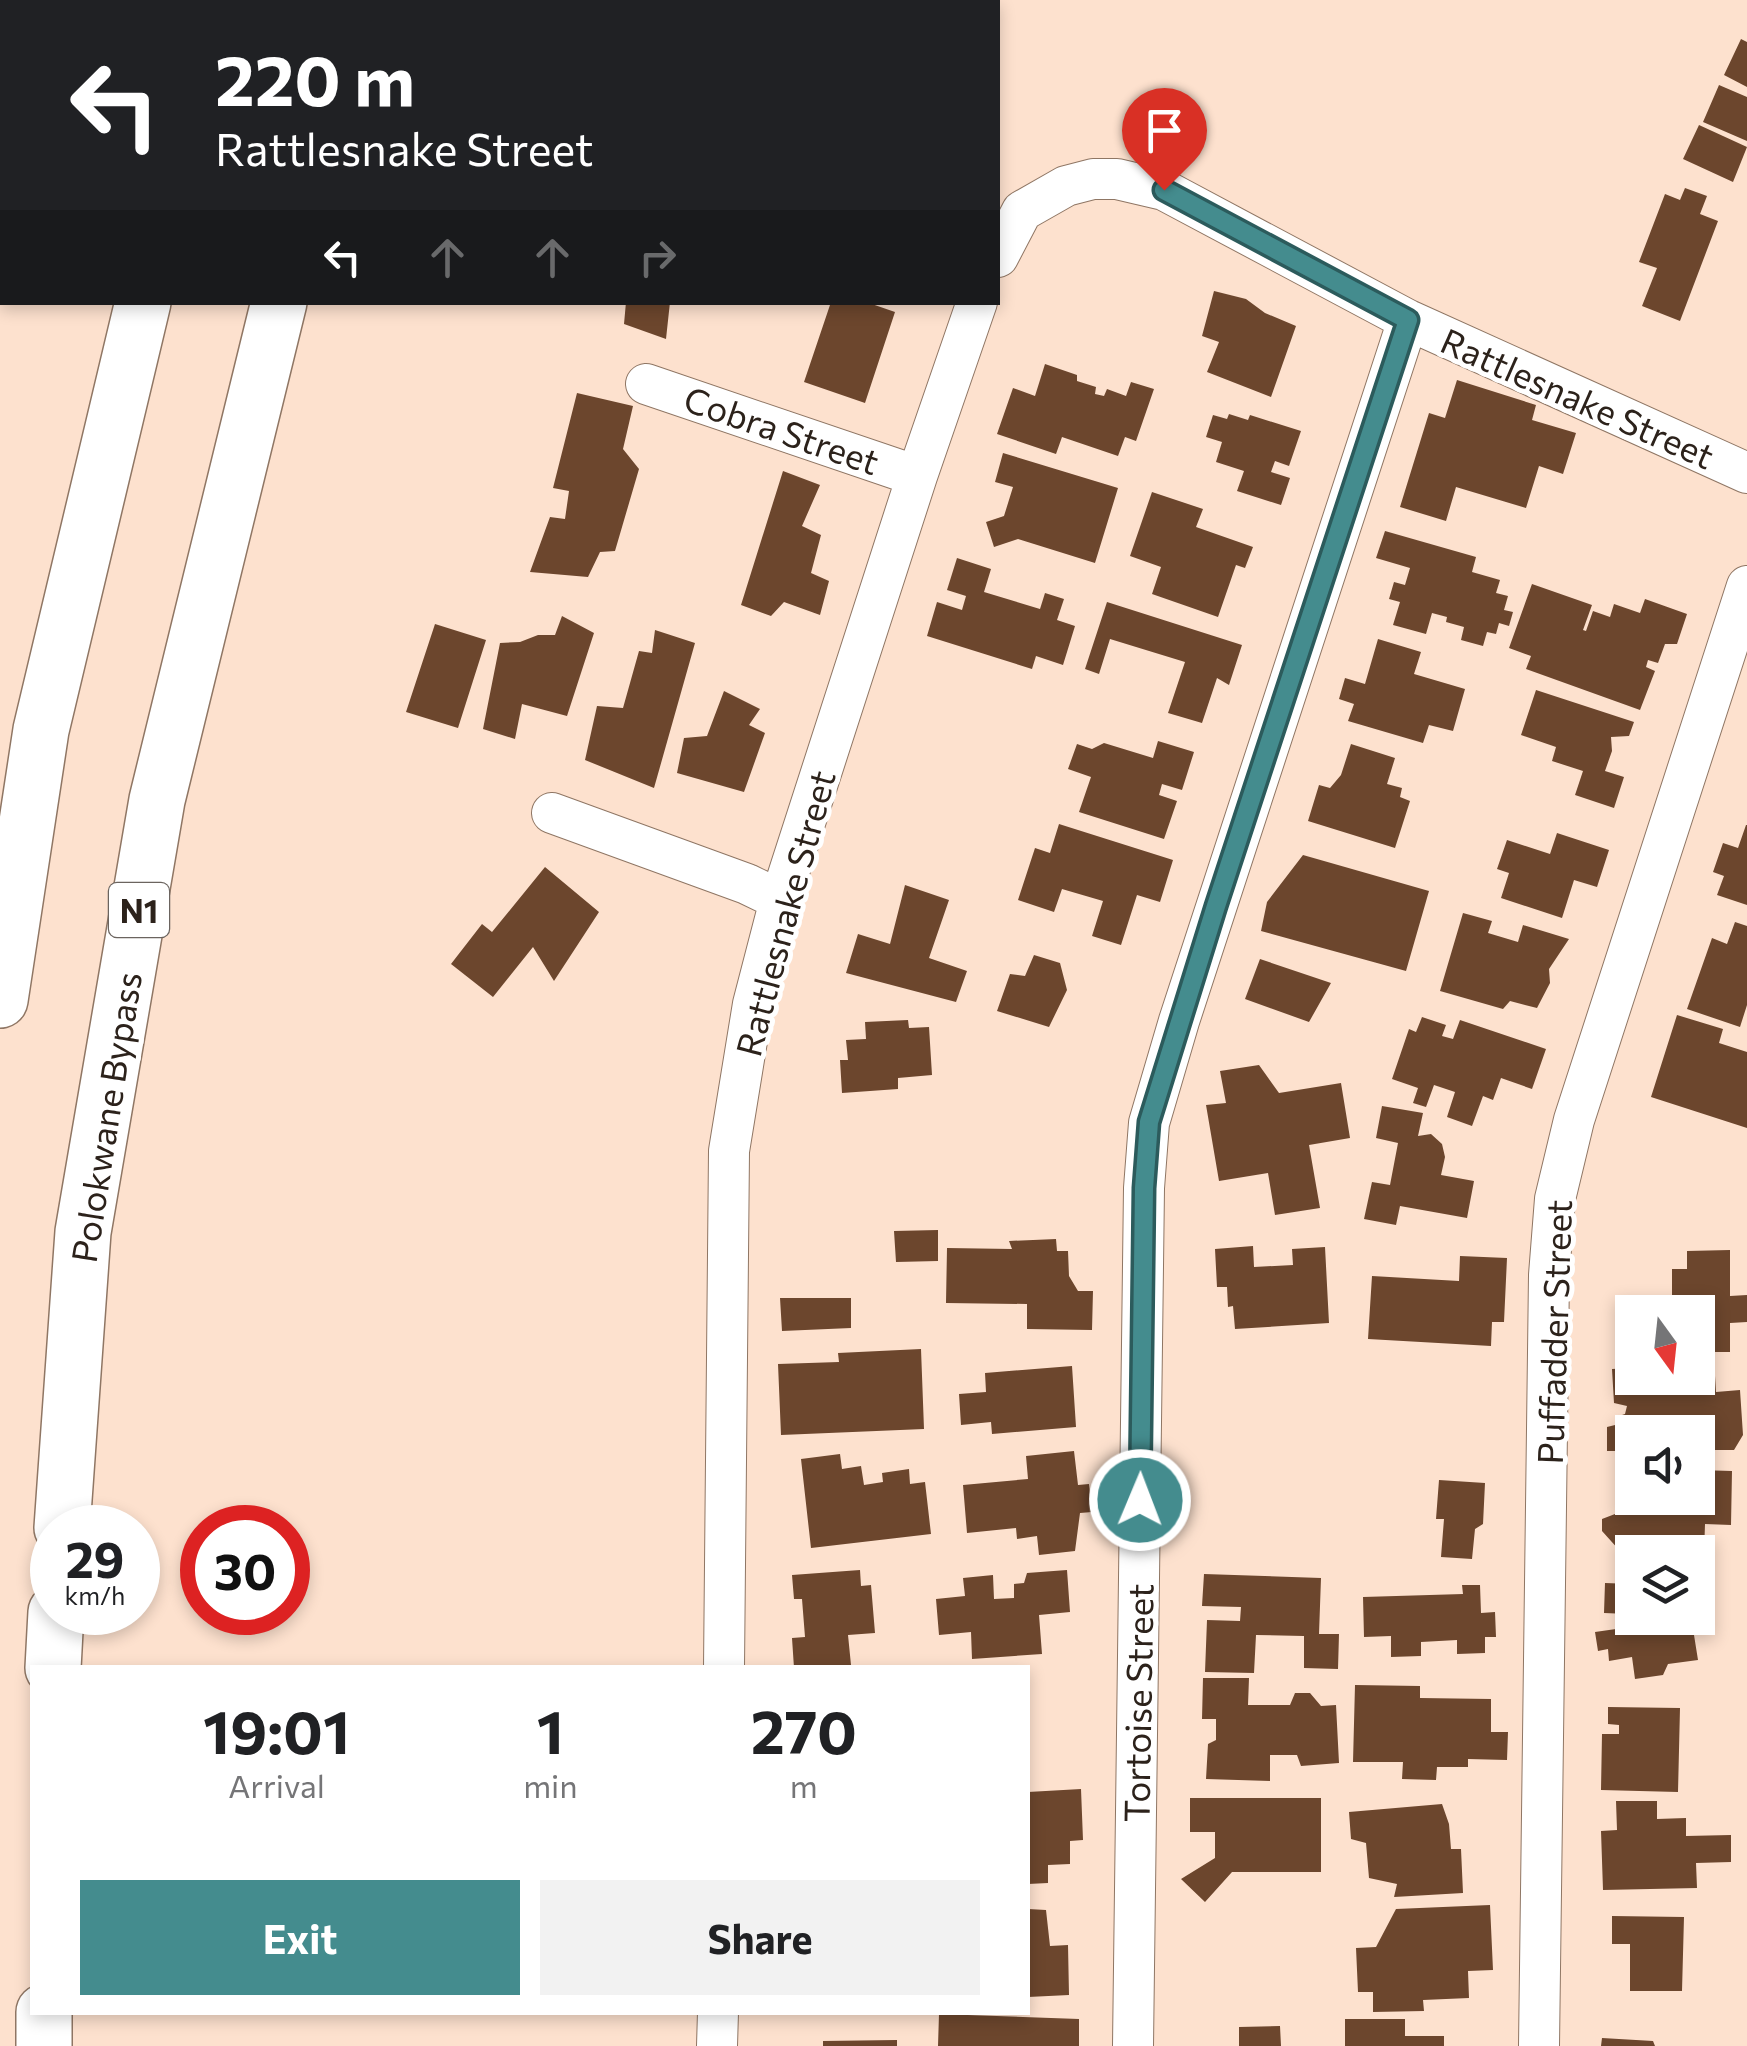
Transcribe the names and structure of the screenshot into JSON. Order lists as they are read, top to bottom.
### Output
{
  "streets": {
    "highway": ["N1", "Polokwane Bypass"],
    "street": [
      "Rattlesnake Street",
      "Cobra Street",
      "Puffadder Street",
      "Tortoise Street"
    ]
  },
  "crossings": [
    ["Rattlesnake Street", "Cobra Street"],
    ["Rattlesnake Street", "Tortoise Street"]
  ],
  "north": "bottom",
  "page": {
    "turn": ["220 m", "Rattlesnake Street"],
    "speed": "29 km/h",
    "limit": "30",
    "eta": [
      "19:01",
      "Arrival",
      "1",
      "min",
      "270",
      "m"
    ],
    "buttons": ["Exit", "Share"]
  }
}
